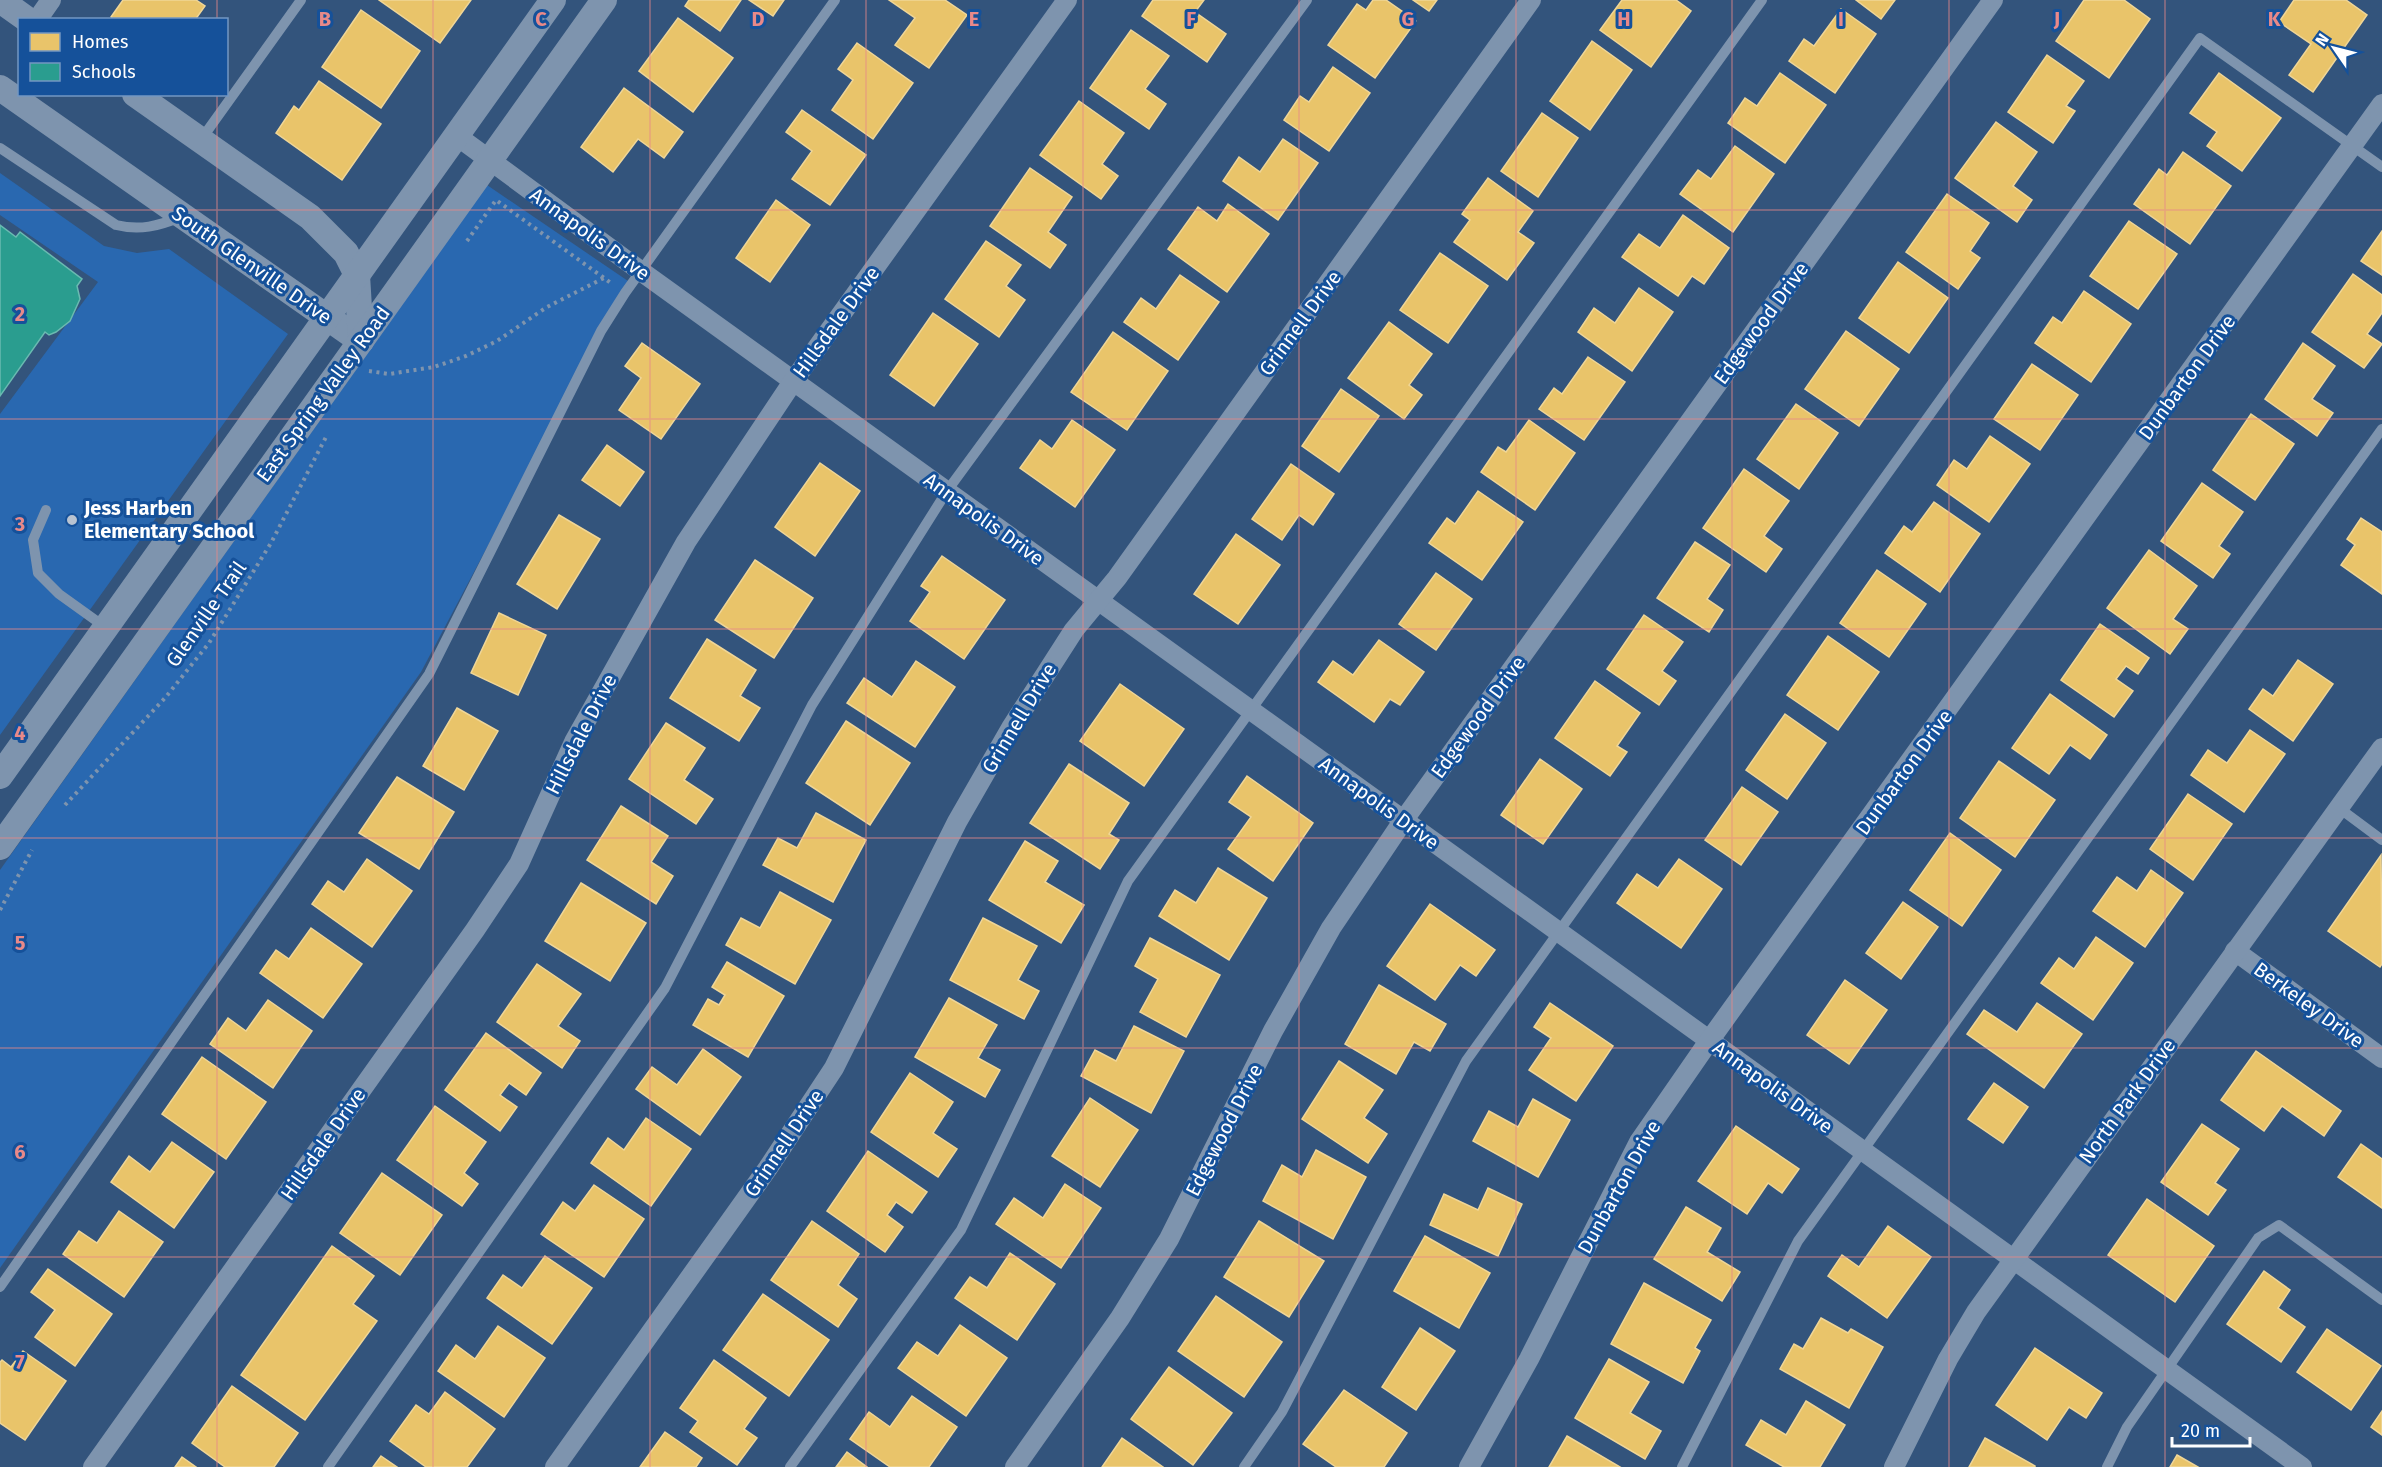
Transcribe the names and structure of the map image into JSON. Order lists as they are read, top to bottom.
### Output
{
  "streets": {
    "street": [
      "Annapolis Drive",
      "South Glenville Drive",
      "Hillsdale Drive",
      "Grinnell Drive",
      "Edgewood Drive",
      "Dunbarton Drive",
      "East Spring Valley Road",
      "Berkeley Drive",
      "North Park Drive"
    ],
    "path": ["Glenville Trail"]
  },
  "crossings": [
    ["Annapolis Drive", "Hillsdale Drive"],
    ["Annapolis Drive", "Grinnell Drive"],
    ["Annapolis Drive", "Edgewood Drive"],
    ["Annapolis Drive", "Dunbarton Drive"],
    ["Annapolis Drive", "East Spring Valley Road"],
    ["Annapolis Drive", "North Park Drive"],
    ["South Glenville Drive", "East Spring Valley Road"],
    ["Berkeley Drive", "North Park Drive"]
  ],
  "places": ["Jess Harben Elementary School"],
  "legend": ["Homes", "Schools"],
  "scale_bar": "20 m",
  "north": "top left",
  "grid": {
    "columns": [
      "B",
      "C",
      "D",
      "E",
      "F",
      "G",
      "H",
      "I",
      "J",
      "K"
    ],
    "rows": [
      "2",
      "3",
      "4",
      "5",
      "6",
      "7"
    ]
  }
}
